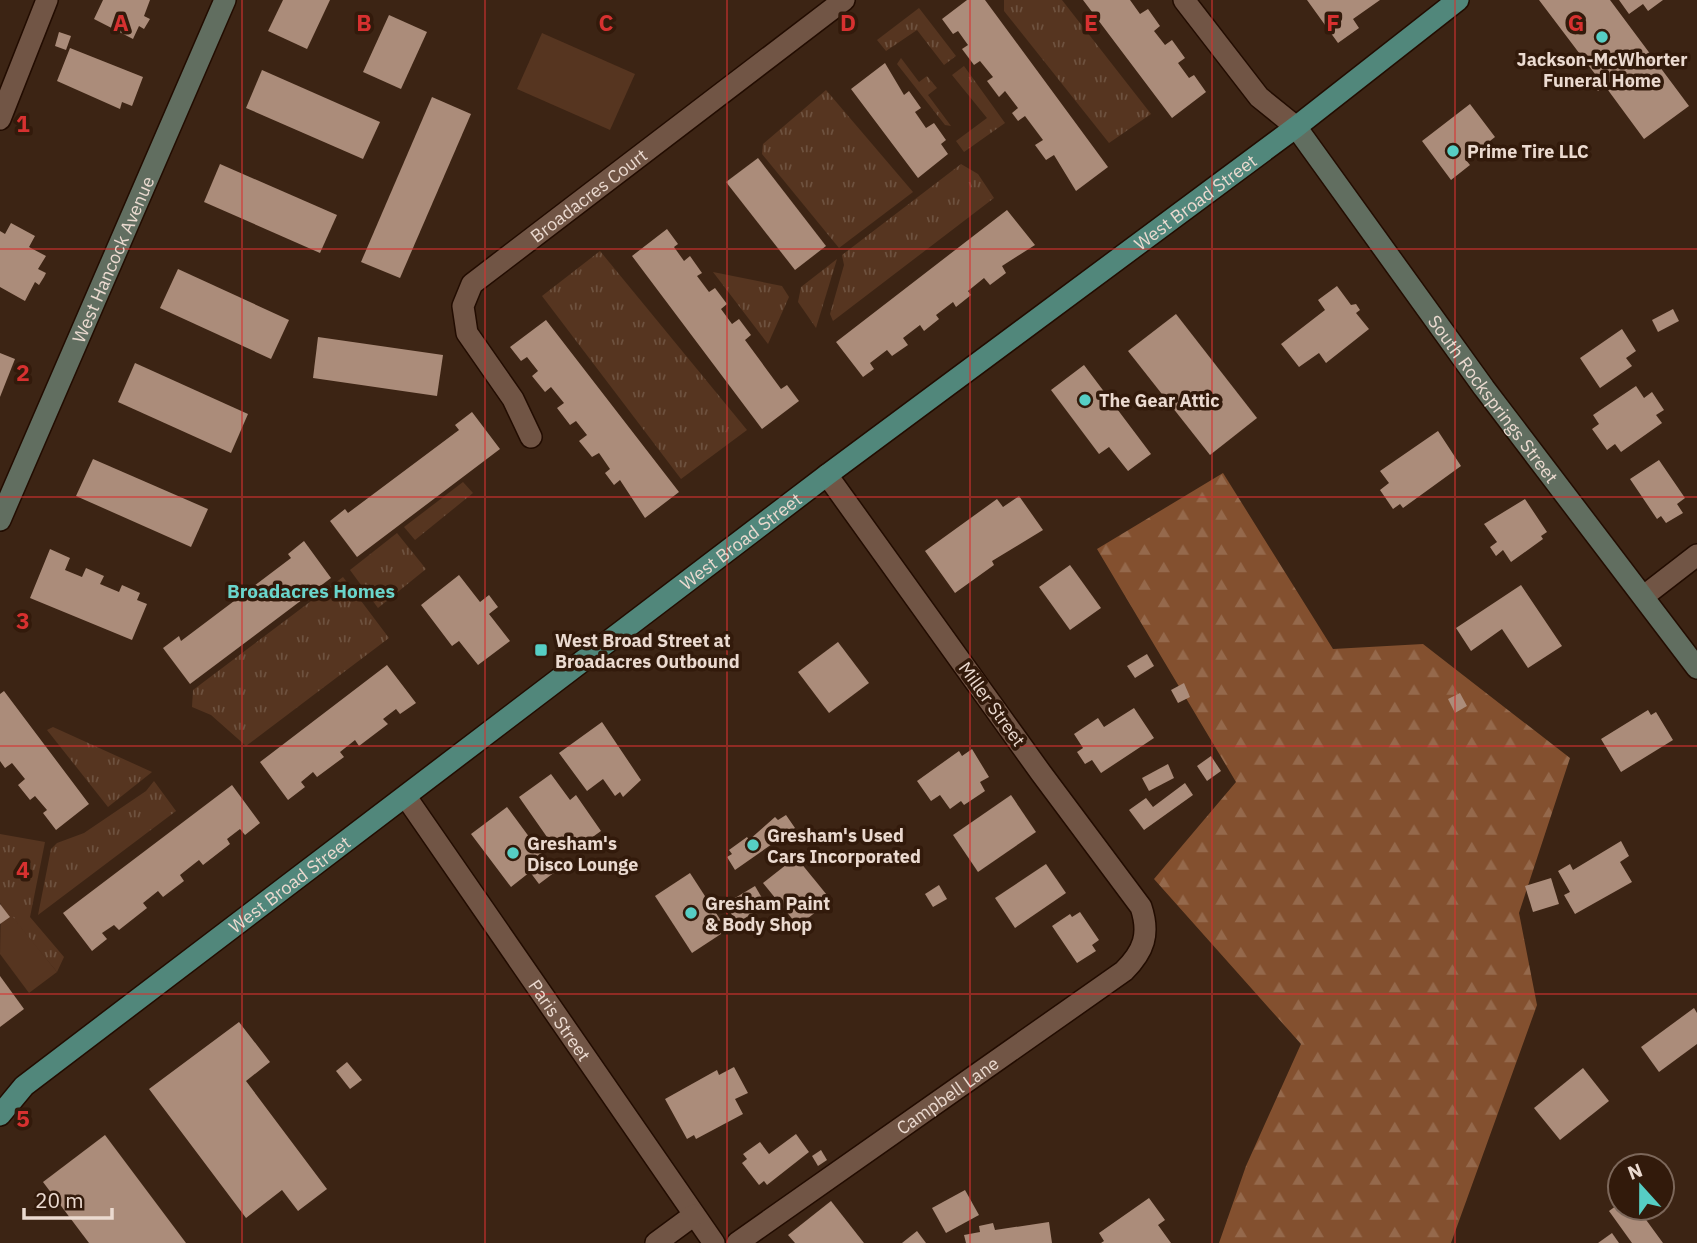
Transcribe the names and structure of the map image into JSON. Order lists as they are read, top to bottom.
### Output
{
  "streets": {
    "main road": ["West Broad Street"],
    "street": [
      "Broadacres Court",
      "West Hancock Avenue",
      "South Rocksprings Street",
      "Miller Street",
      "Paris Street",
      "Campbell Lane"
    ]
  },
  "crossings": [
    ["West Broad Street", "South Rocksprings Street"],
    ["West Broad Street", "Miller Street"],
    ["West Broad Street", "Paris Street"],
    ["Miller Street", "Campbell Lane"]
  ],
  "districts": ["Broadacres Homes"],
  "places": {
    "other": [
      "Jackson-McWhorter Funeral Home",
      "Prime Tire LLC",
      "The Gear Attic",
      "Gresham's Used Cars Incorporated",
      "Gresham's Disco Lounge",
      "Gresham Paint & Body Shop"
    ],
    "transit": ["West Broad Street at Broadacres Outbound"]
  },
  "scale_bar": "20 m",
  "north": "top",
  "grid": {
    "columns": [
      "A",
      "B",
      "C",
      "D",
      "E",
      "F",
      "G"
    ],
    "rows": [
      "1",
      "2",
      "3",
      "4",
      "5"
    ]
  }
}
